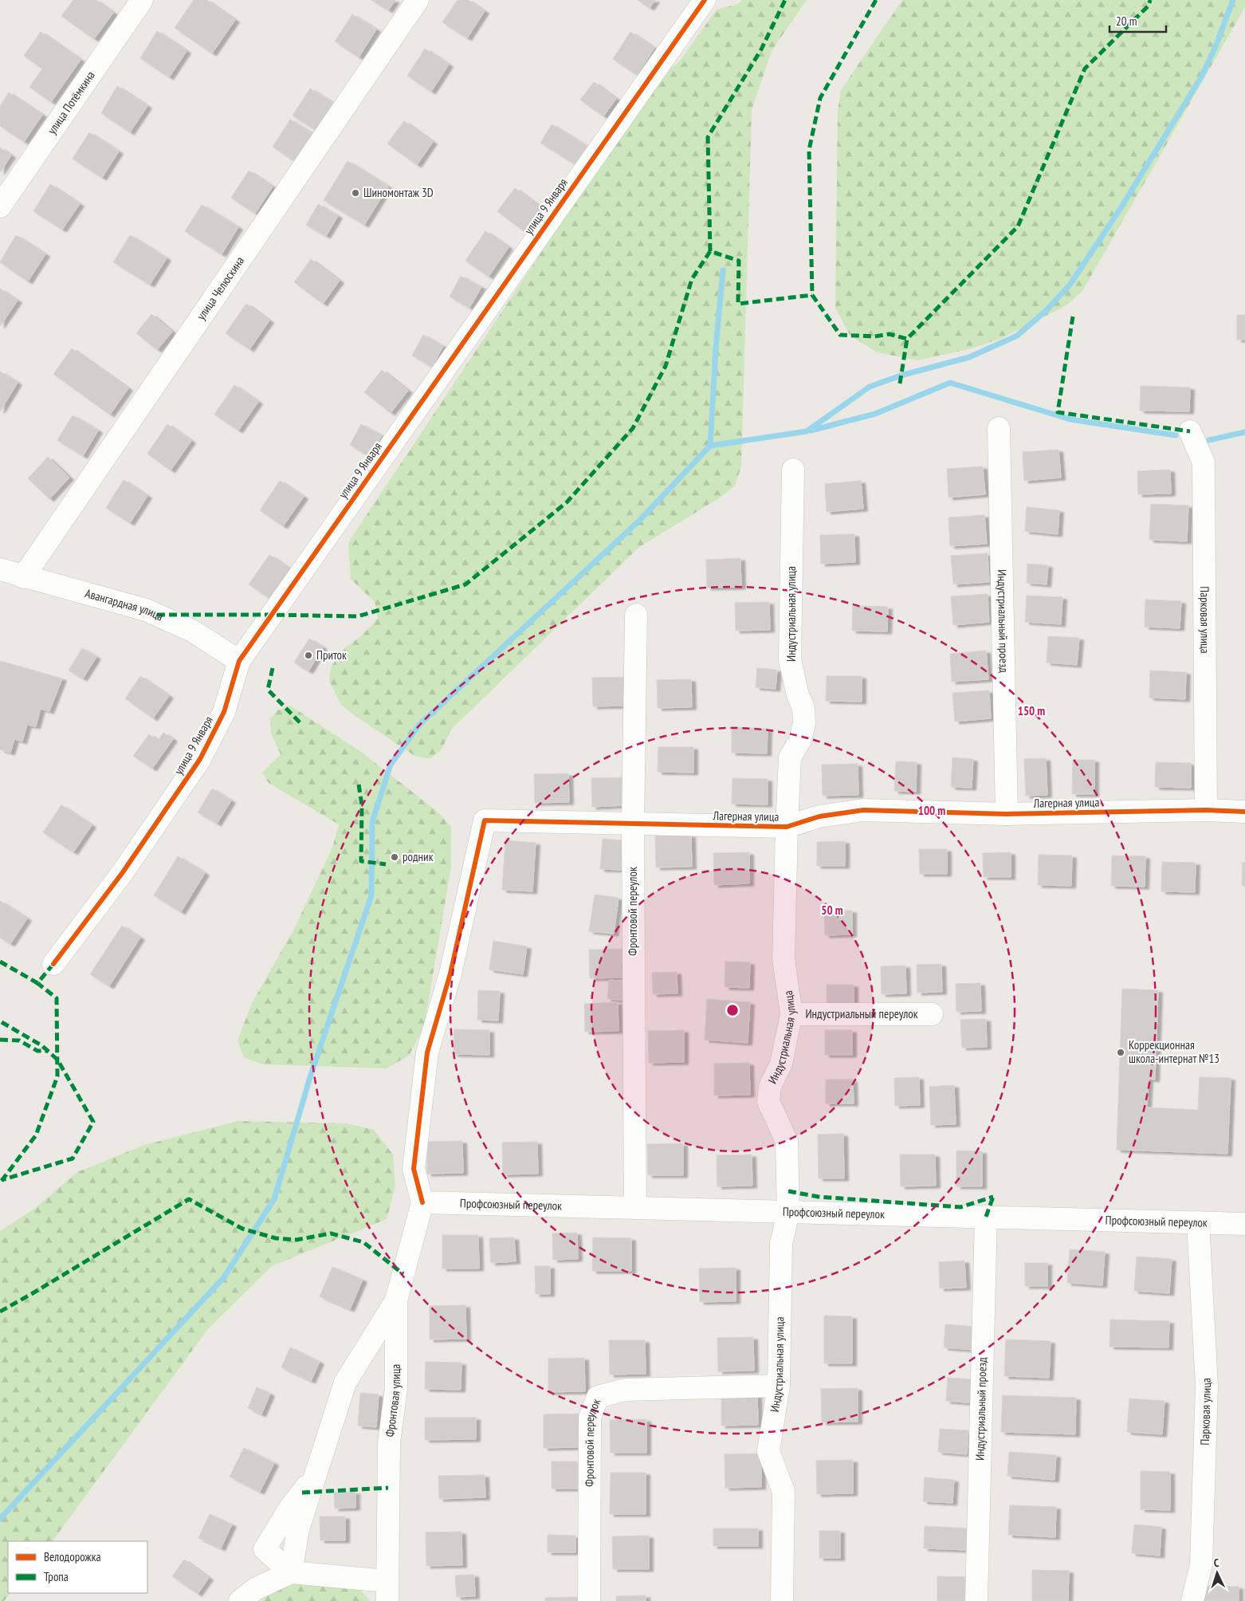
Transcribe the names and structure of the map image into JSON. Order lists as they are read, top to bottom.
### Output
{
  "streets": {
    "street": [
      "улица Потёмкина",
      "улица 9 Января",
      "улица Челюскина",
      "Авангардная улица",
      "Индустриальная улица",
      "Парковая улица",
      "Индустриальный проезд",
      "Лагерная улица",
      "Фронтовой переулок",
      "Индустриальный переулок",
      "Профсоюзный переулок",
      "Фронтовая улица"
    ]
  },
  "crossings": [
    ["улица 9 Января", "Авангардная улица"],
    ["улица Челюскина", "Авангардная улица"],
    ["Индустриальная улица", "Лагерная улица"],
    ["Индустриальная улица", "Фронтовой переулок"],
    ["Индустриальная улица", "Индустриальный переулок"],
    ["Индустриальная улица", "Профсоюзный переулок"],
    ["Парковая улица", "Лагерная улица"],
    ["Парковая улица", "Профсоюзный переулок"],
    ["Индустриальный проезд", "Лагерная улица"],
    ["Индустриальный проезд", "Профсоюзный переулок"],
    ["Лагерная улица", "Фронтовой переулок"],
    ["Лагерная улица", "Профсоюзный переулок"],
    ["Лагерная улица", "Фронтовая улица"],
    ["Фронтовой переулок", "Профсоюзный переулок"],
    ["Профсоюзный переулок", "Фронтовая улица"]
  ],
  "places": [
    "Шиномонтаж 3D",
    "Приток",
    "родник",
    "Коррекционная школа-интернат №13"
  ],
  "legend": ["Велодорожка", "Тропа"],
  "scale_bar": "20 m",
  "north": "top",
  "rings": ["150 m", "100 m", "50 m"]
}
